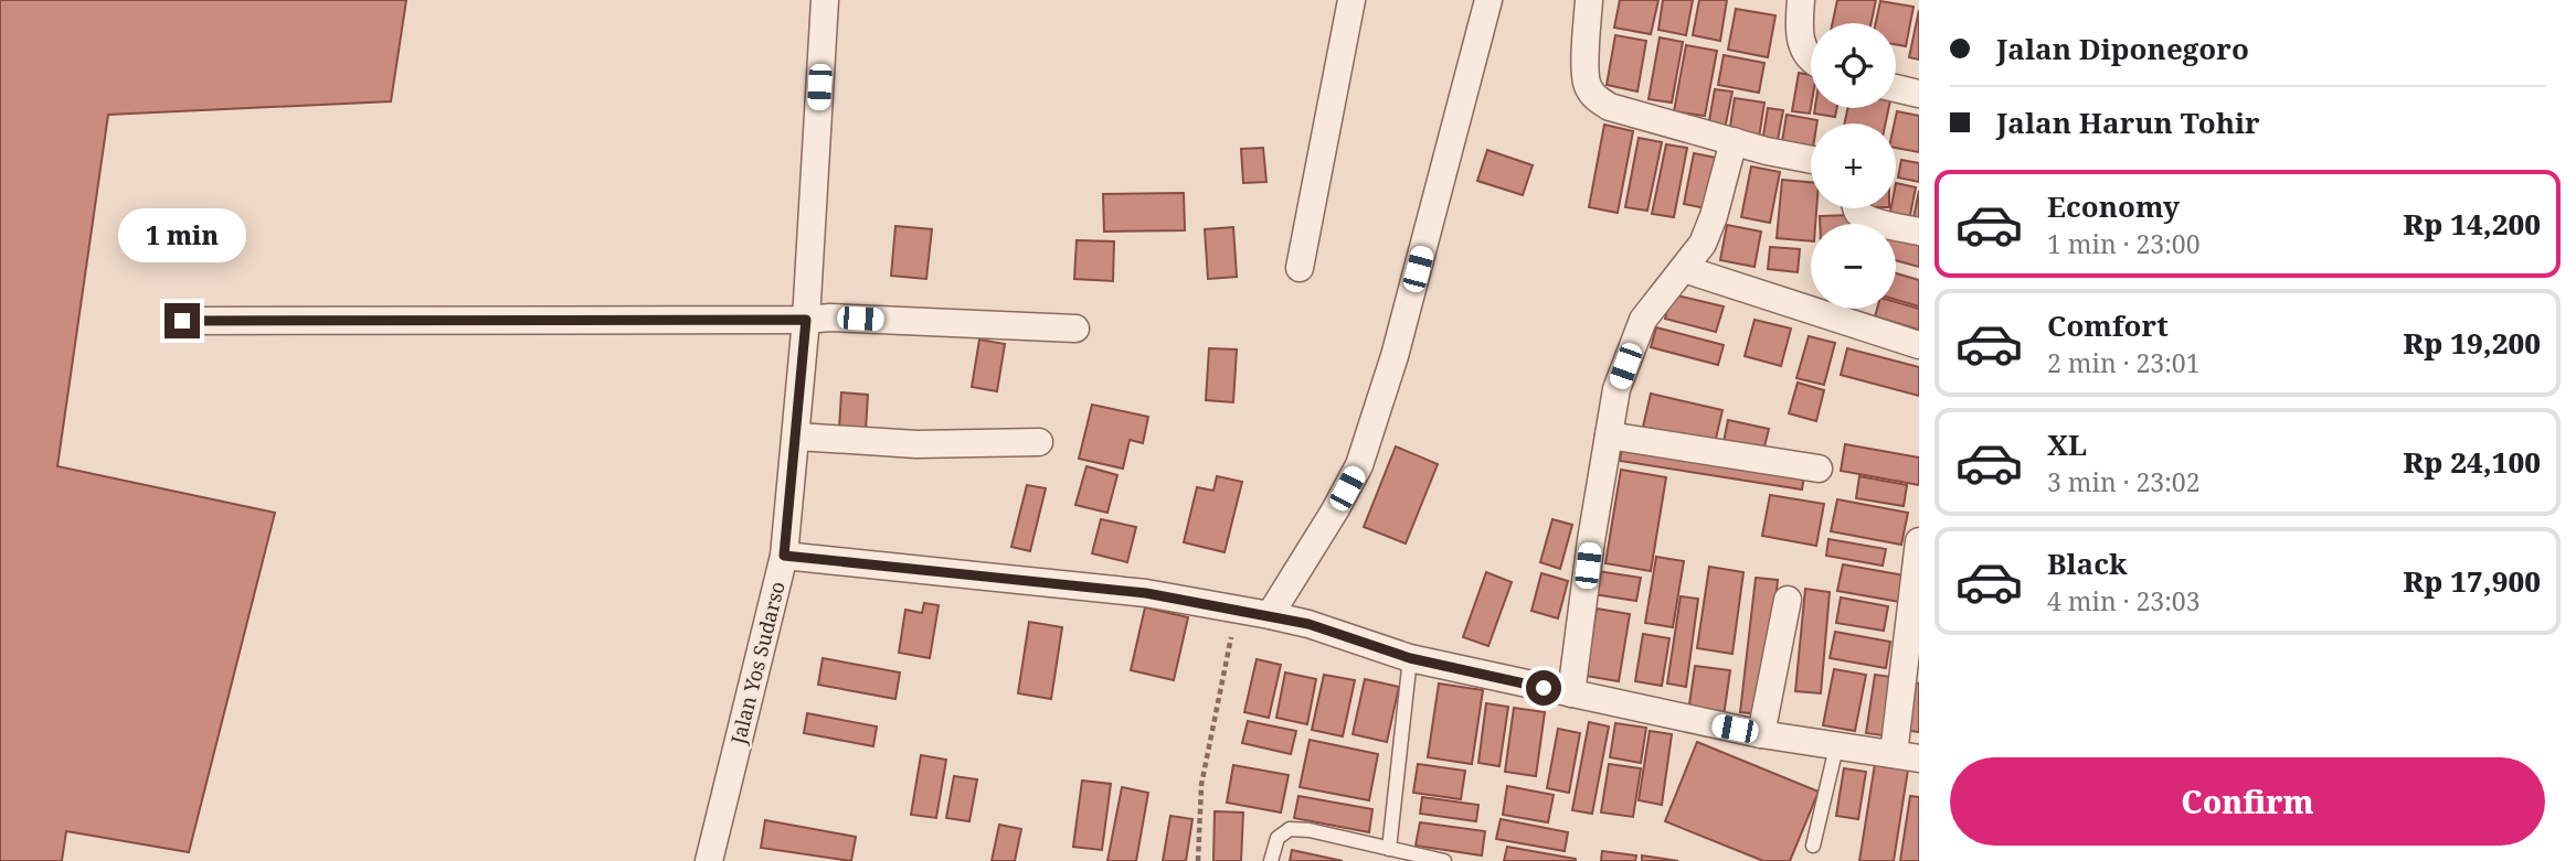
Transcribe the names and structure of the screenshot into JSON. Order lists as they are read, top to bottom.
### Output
{
  "streets": {
    "street": ["Jalan Yos Sudarso"]
  },
  "page": {
    "banner": ["Jalan Diponegoro", "Jalan Harun Tohir"],
    "map_buttons": ["+", "−"],
    "list": [
      {
        "name": "Economy",
        "note": "1 min · 23:00",
        "value": "Rp 14,200"
      },
      {
        "name": "Comfort",
        "note": "2 min · 23:01",
        "value": "Rp 19,200"
      },
      {
        "name": "XL",
        "note": "3 min · 23:02",
        "value": "Rp 24,100"
      },
      {
        "name": "Black",
        "note": "4 min · 23:03",
        "value": "Rp 17,900"
      }
    ],
    "bubble": "1 min",
    "buttons": "Confirm"
  }
}
